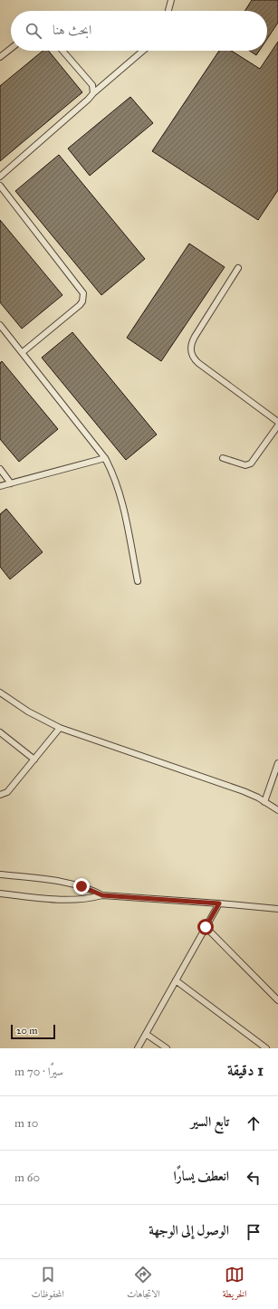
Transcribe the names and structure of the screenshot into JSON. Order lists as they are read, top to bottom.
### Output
{
  "scale_bar": "20 m",
  "page": {
    "search": "ابحث هنا",
    "scale": "20 m",
    "heading": ["1 دقيقة", "سيرًا · 70 m"],
    "list": [
      ["تابع السير", "10 m"],
      ["انعطف يسارًا", "60 m"],
      "الوصول إلى الوجهة"
    ],
    "nav": ["الخريطة", "الاتجاهات", "المحفوظات"]
  }
}
